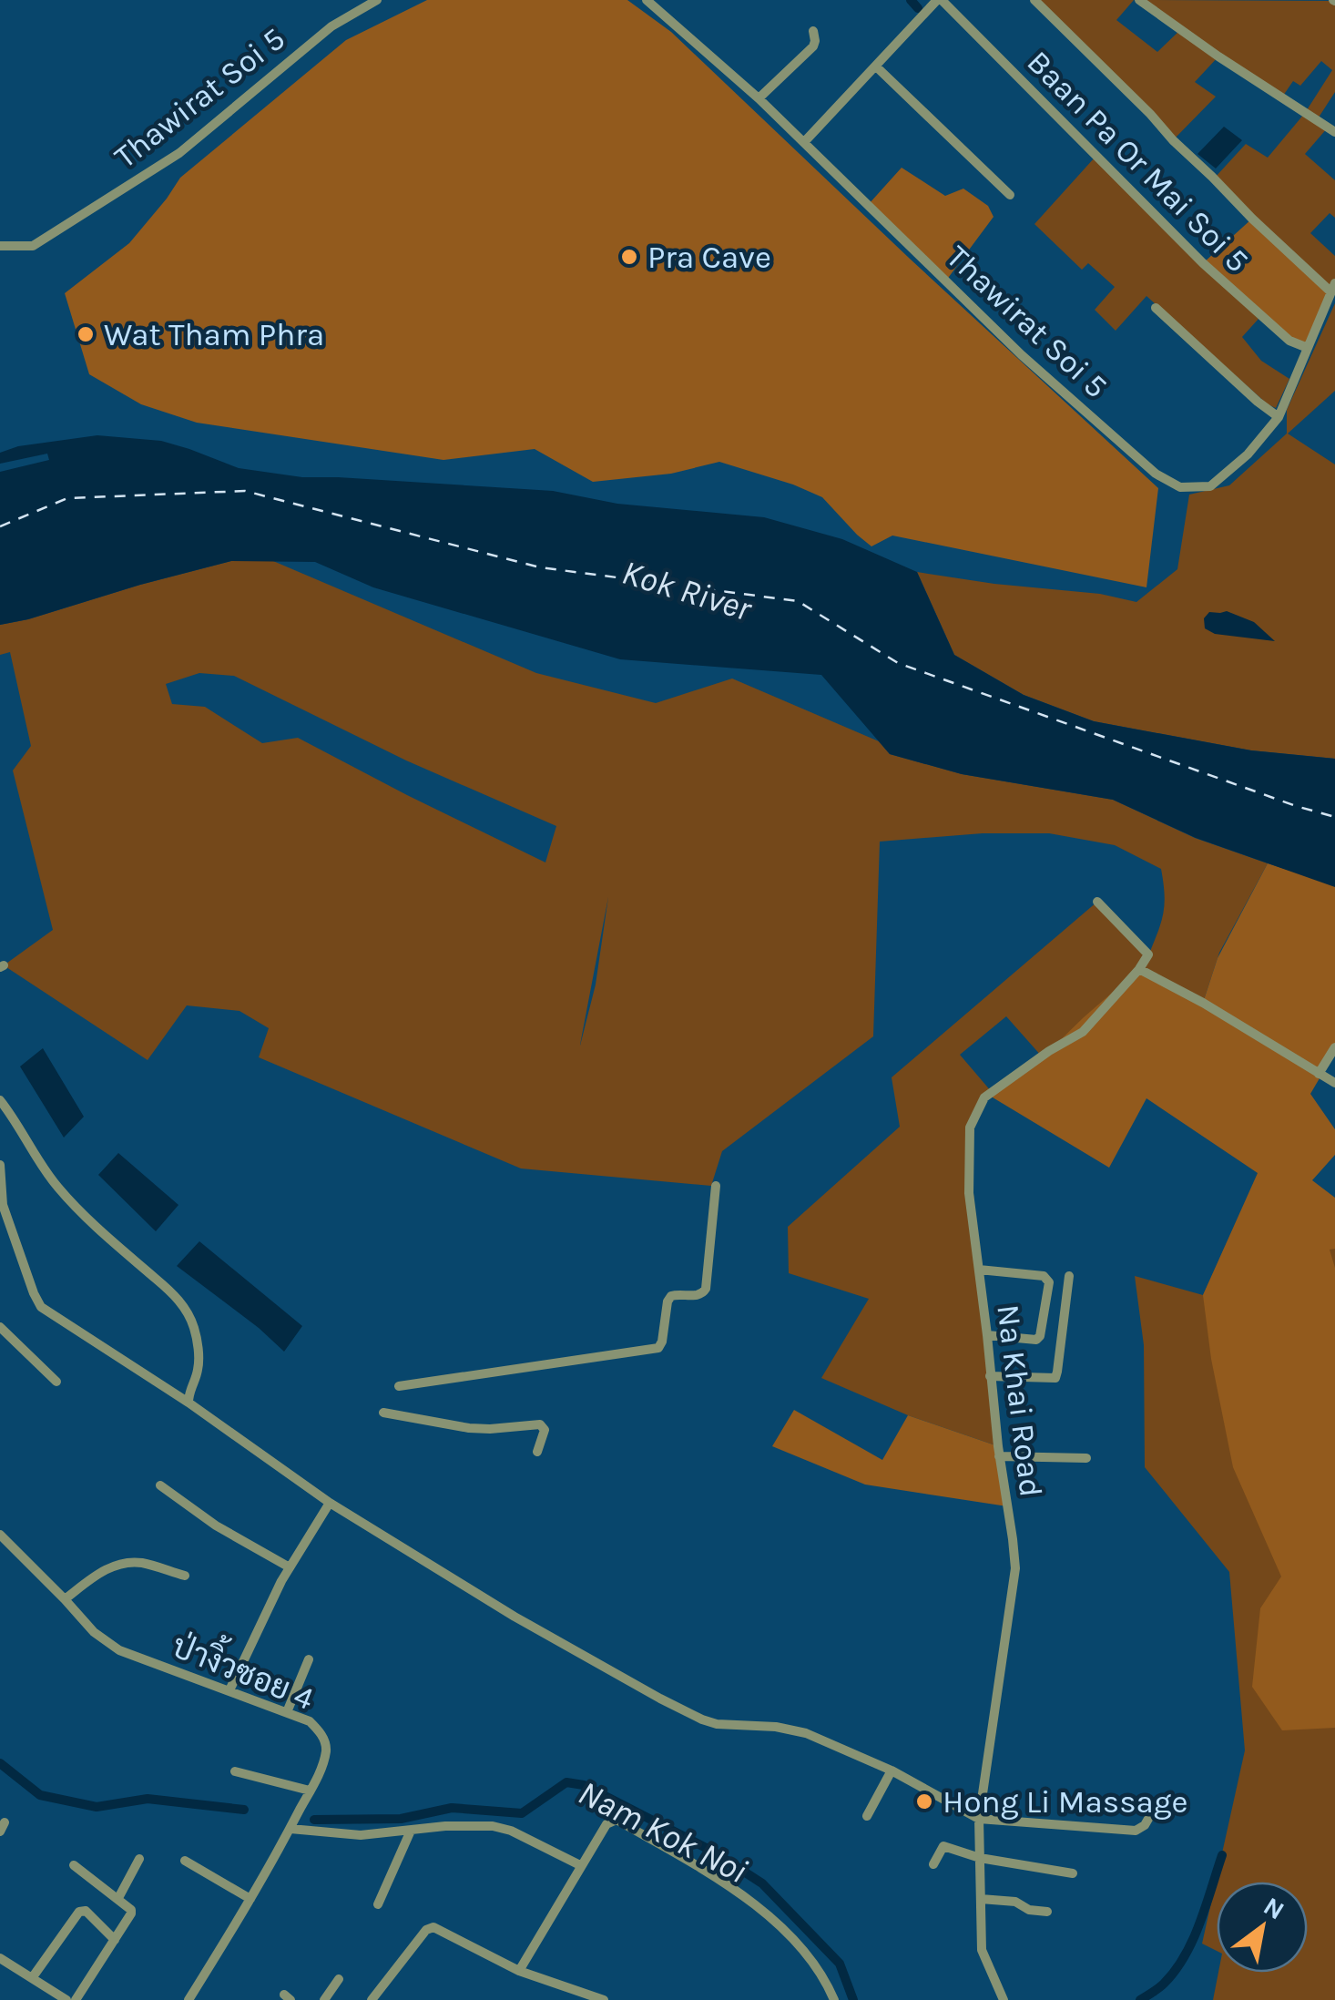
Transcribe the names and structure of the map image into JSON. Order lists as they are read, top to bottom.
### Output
{
  "streets": {
    "street": [
      "Thawirat Soi 5",
      "Baan Pa Or Mai Soi 5",
      "Na Khai Road",
      "ป่างิ้วซอย 4"
    ]
  },
  "crossings": [
    ["Thawirat Soi 5", "Baan Pa Or Mai Soi 5"]
  ],
  "water": ["Kok River", "Nam Kok Noi"],
  "places": ["Pra Cave", "Wat Tham Phra", "Hong Li Massage"],
  "north": "top right"
}
